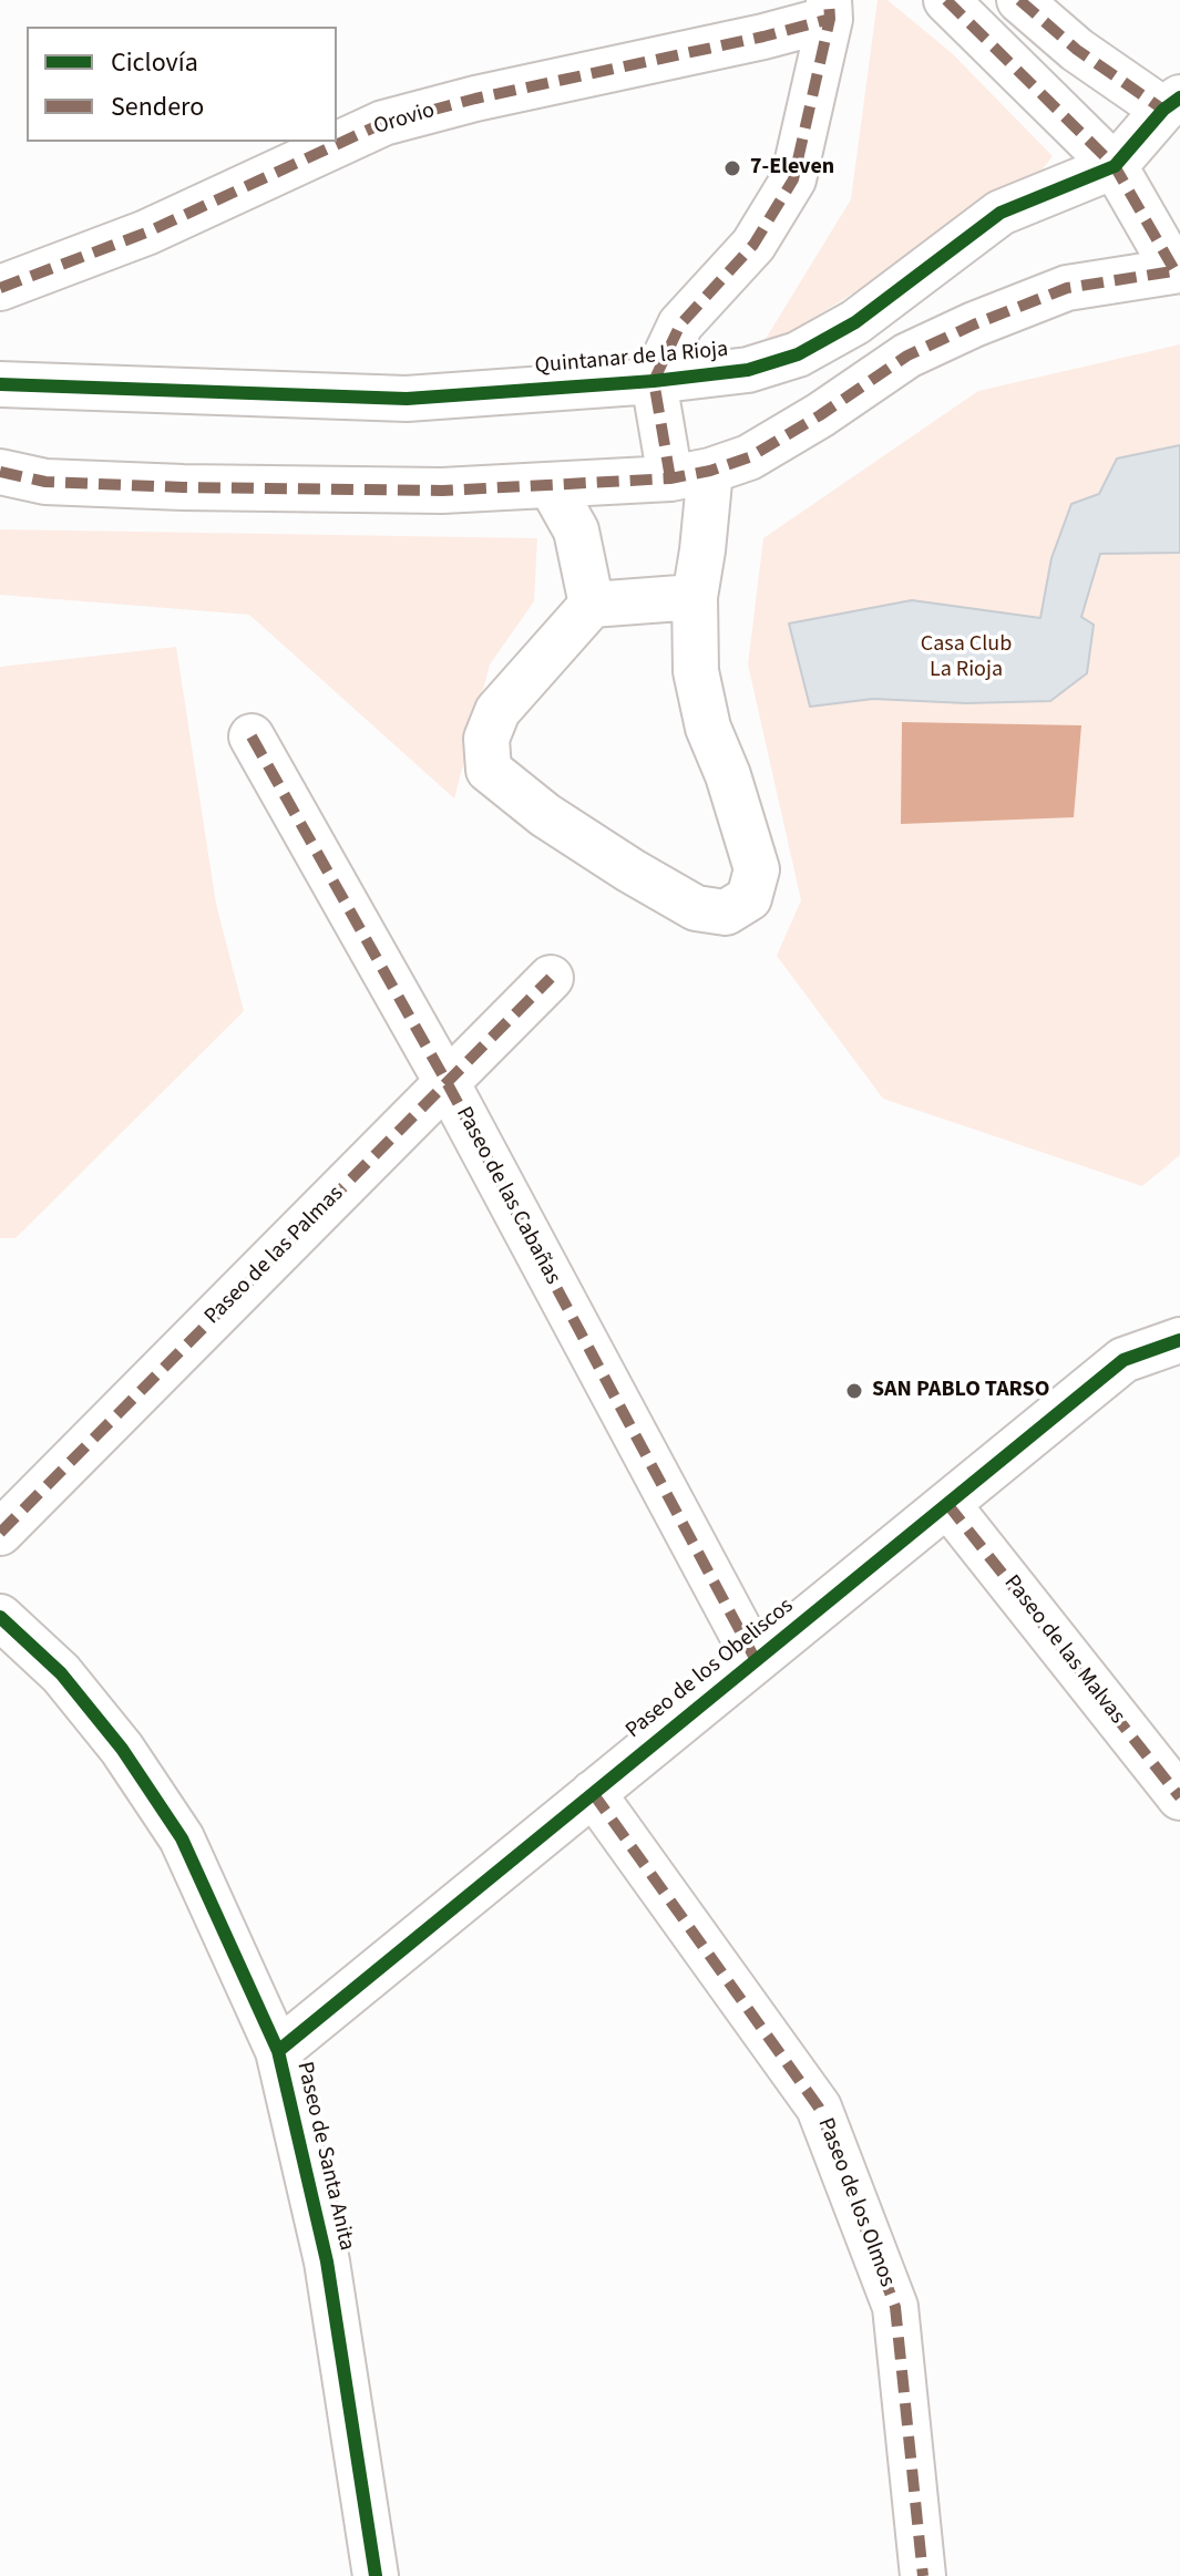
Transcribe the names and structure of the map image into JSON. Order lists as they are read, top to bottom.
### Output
{
  "streets": {
    "street": [
      "Orovio",
      "Quintanar de la Rioja",
      "Paseo de las Cabañas",
      "Paseo de las Palmas",
      "Paseo de las Malvas",
      "Paseo de los Obeliscos",
      "Paseo de Santa Anita",
      "Paseo de los Olmos"
    ]
  },
  "crossings": [
    ["Paseo de las Cabañas", "Paseo de las Palmas"],
    ["Paseo de las Cabañas", "Paseo de los Obeliscos"],
    ["Paseo de las Malvas", "Paseo de los Obeliscos"],
    ["Paseo de los Obeliscos", "Paseo de Santa Anita"],
    ["Paseo de los Obeliscos", "Paseo de los Olmos"]
  ],
  "parks": ["Casa Club La Rioja"],
  "places": ["7-Eleven", "SAN PABLO TARSO"],
  "legend": ["Ciclovía", "Sendero"]
}
